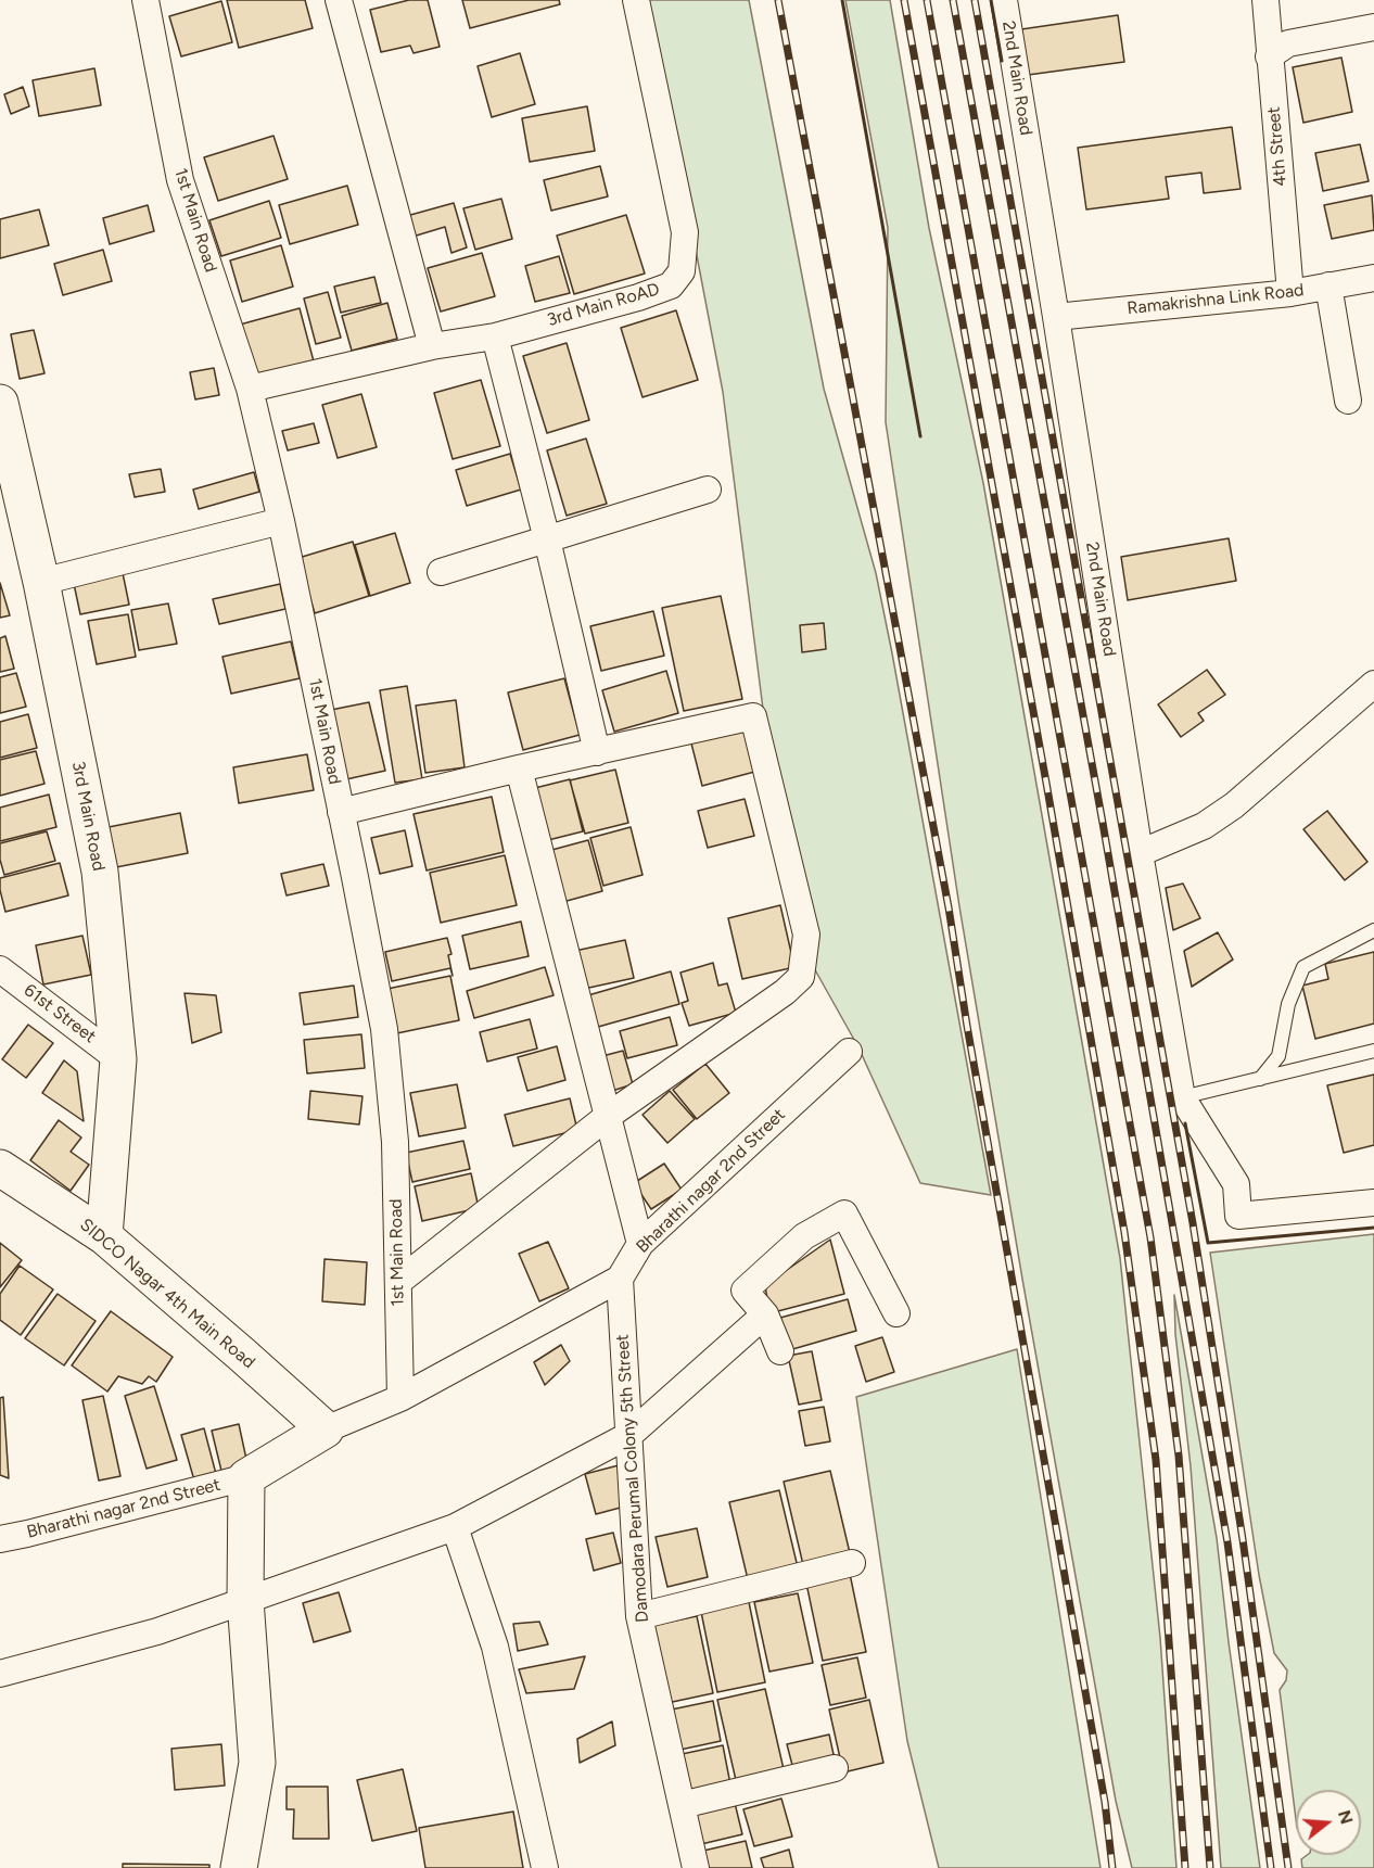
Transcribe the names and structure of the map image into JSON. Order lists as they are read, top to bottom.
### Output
{
  "streets": {
    "street": [
      "2nd Main Road",
      "4th Street",
      "1st Main Road",
      "Ramakrishna Link Road",
      "3rd Main RoAD",
      "3rd Main Road",
      "61st Street",
      "Bharathi nagar 2nd Street",
      "SIDCO Nagar 4th Main Road",
      "Damodara Perumal Colony 5th Street"
    ]
  },
  "crossings": [
    ["2nd Main Road", "Ramakrishna Link Road"],
    ["4th Street", "Ramakrishna Link Road"],
    ["1st Main Road", "3rd Main RoAD"],
    ["3rd Main Road", "61st Street"],
    ["3rd Main Road", "SIDCO Nagar 4th Main Road"],
    ["Bharathi nagar 2nd Street", "Damodara Perumal Colony 5th Street"]
  ],
  "north": "right"
}
